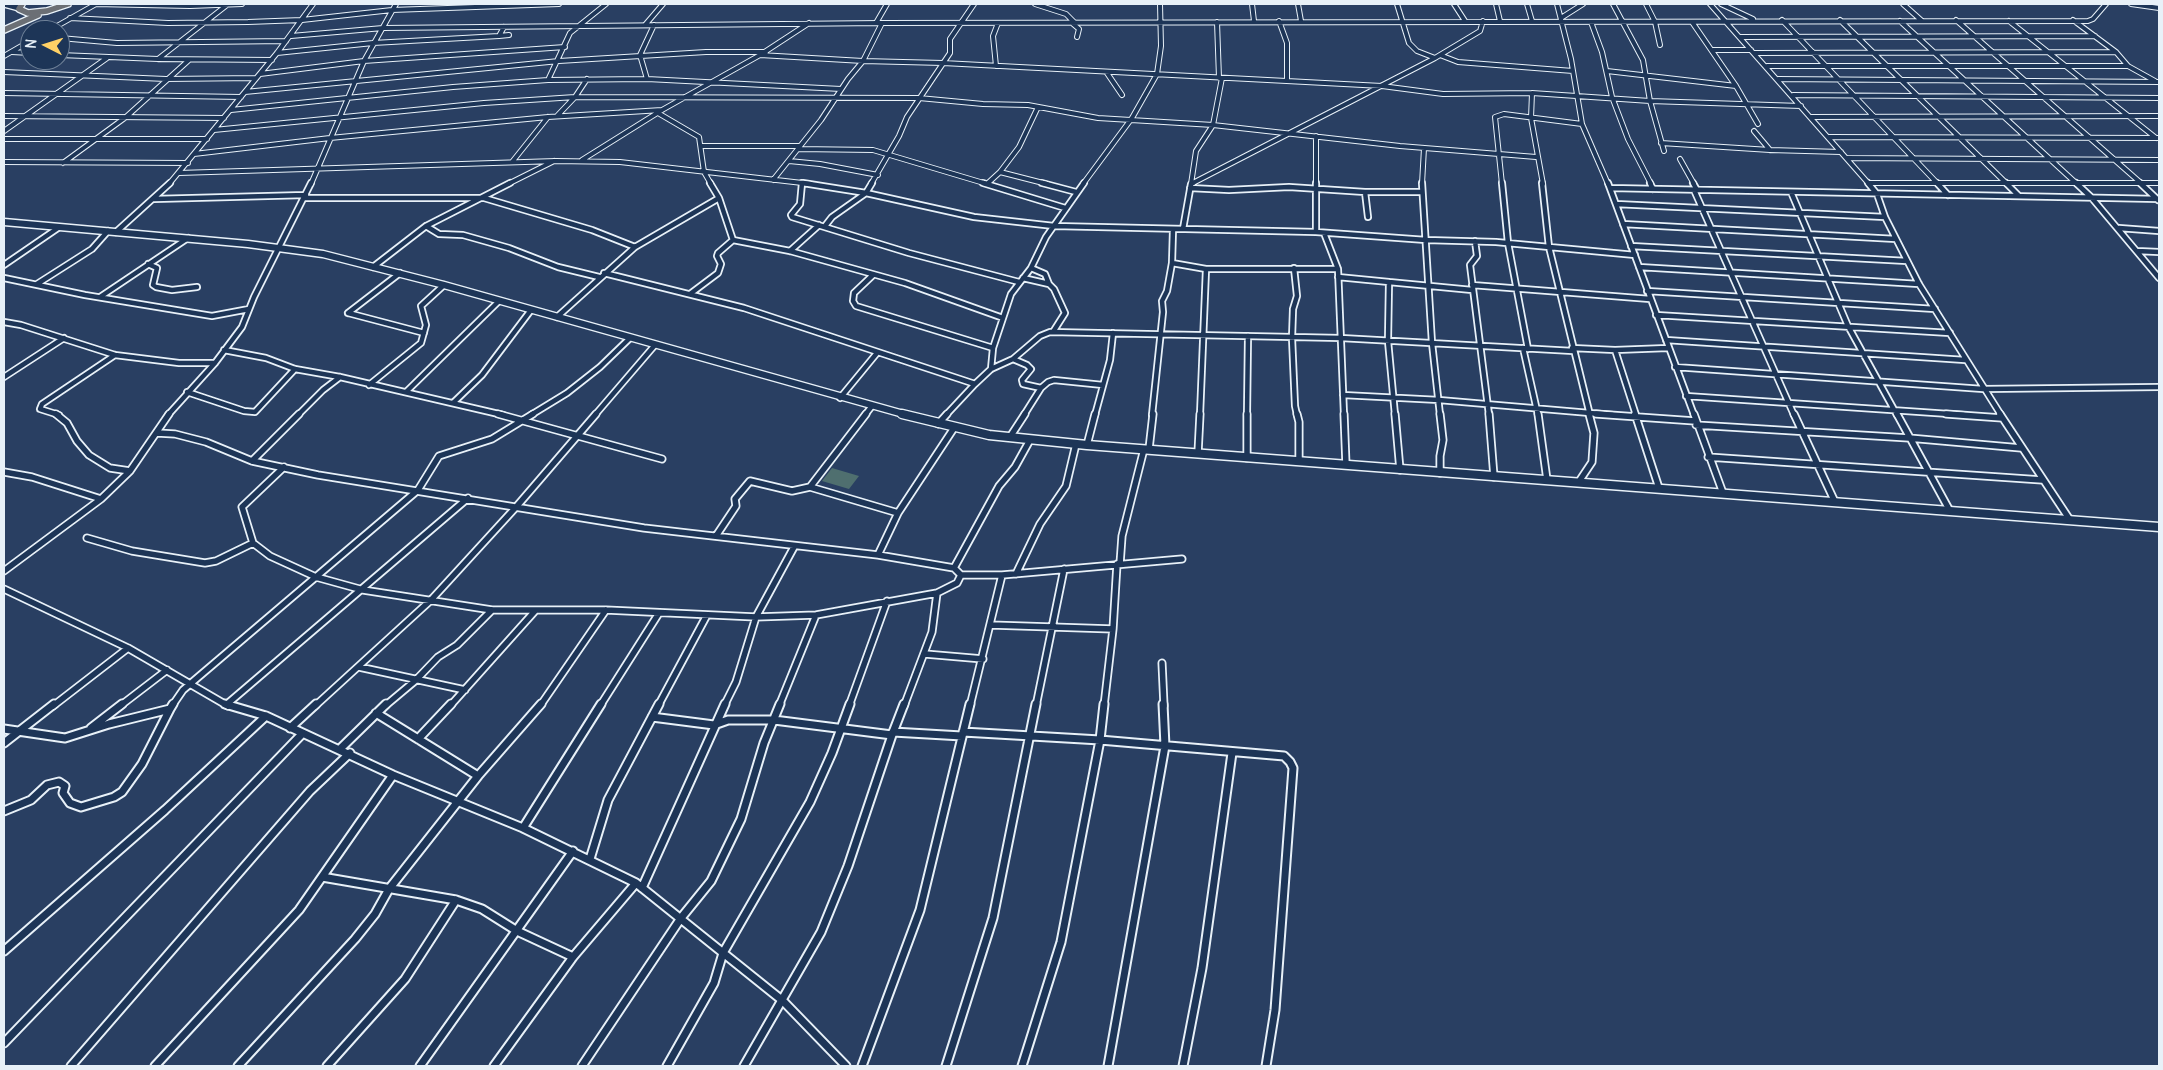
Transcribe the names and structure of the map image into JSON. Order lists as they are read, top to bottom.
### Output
{
  "north": "left"
}
